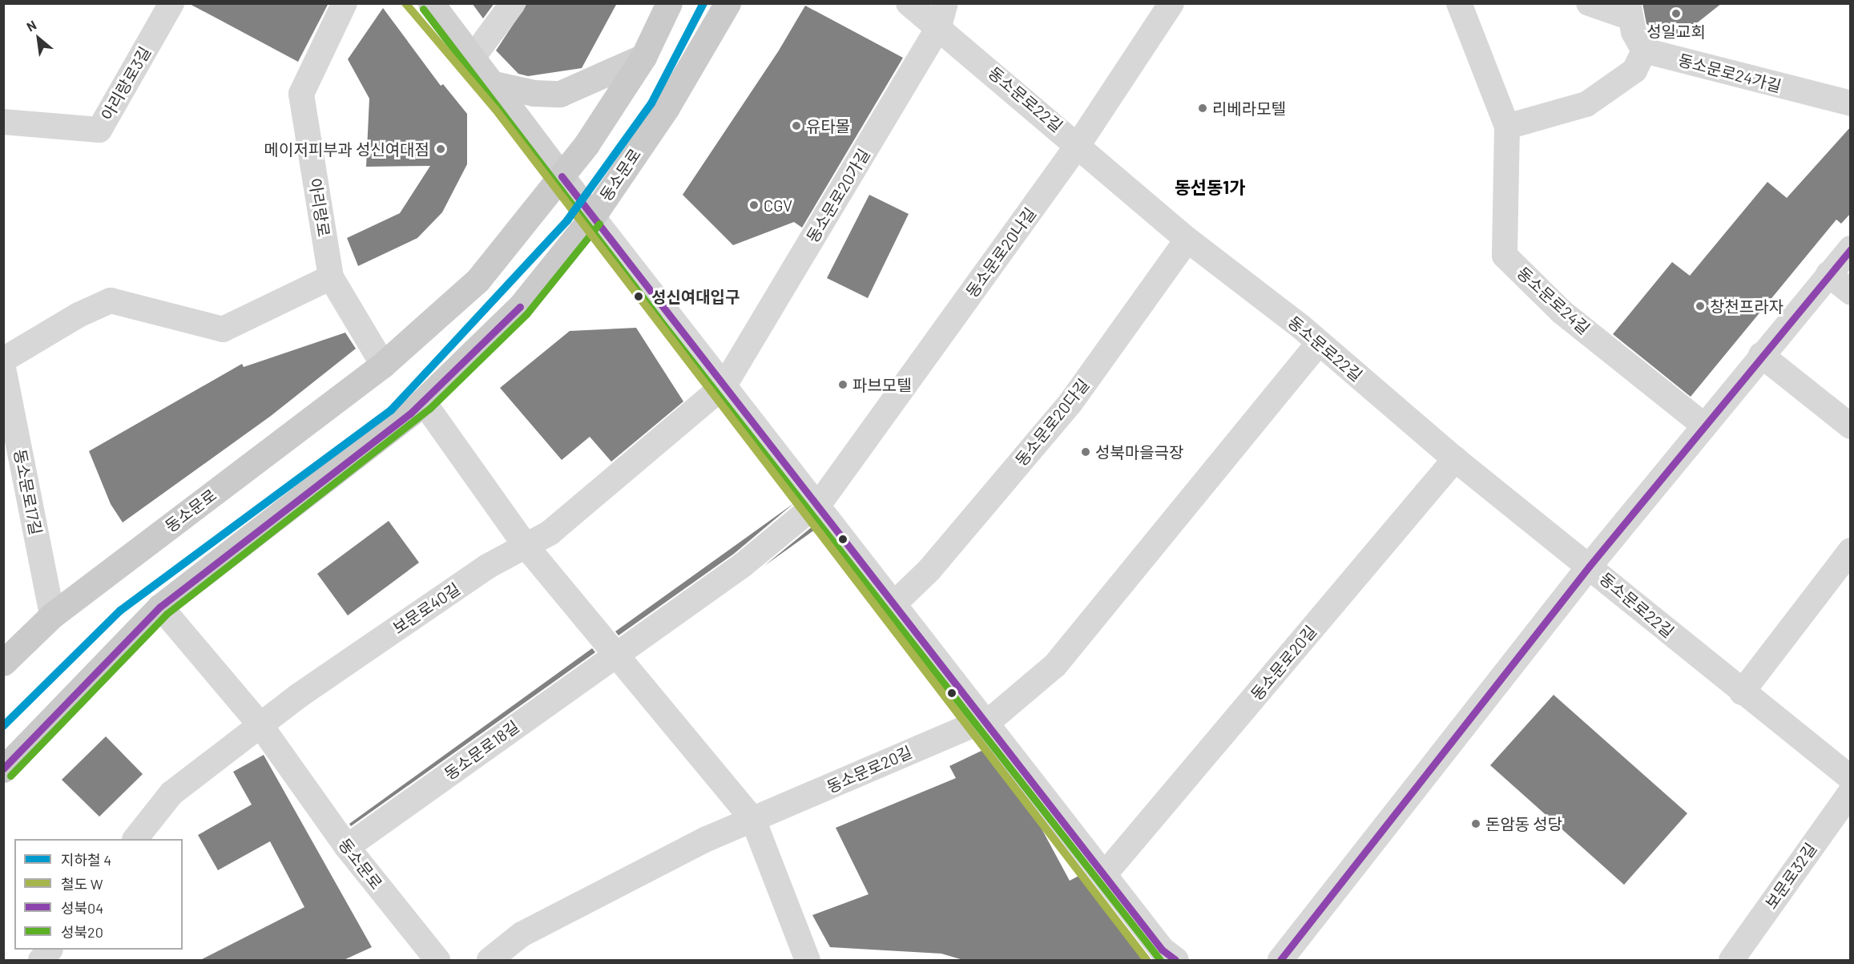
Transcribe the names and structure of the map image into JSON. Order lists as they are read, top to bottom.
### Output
{
  "streets": {
    "main road": ["동소문로"],
    "street": [
      "동소문로24가길",
      "아리랑로3길",
      "동소문로22길",
      "동소문로20가길",
      "아리랑로",
      "동소문로20나길",
      "동소문로24길",
      "동소문로20다길",
      "동소문로17길",
      "보문로40길",
      "동소문로20길",
      "동소문로18길",
      "보문로32길"
    ]
  },
  "crossings": [
    ["동소문로22길", "동소문로20가길"],
    ["동소문로22길", "동소문로20나길"],
    ["동소문로22길", "동소문로20다길"],
    ["동소문로22길", "동소문로20길"],
    ["동소문로", "동소문로17길"],
    ["동소문로", "보문로40길"],
    ["동소문로", "동소문로18길"],
    ["동소문로20가길", "보문로40길"],
    ["동소문로20나길", "동소문로18길"]
  ],
  "districts": ["동선동1가"],
  "places": [
    "성일교회",
    "리베라모텔",
    "유타몰",
    "메이저피부과 성신여대점",
    "CGV",
    "성신여대입구",
    "창천프라자",
    "파브모텔",
    "성북마을극장",
    "돈암동 성당"
  ],
  "lines": [
    "metro line 4",
    "rail line W",
    "transit line 성북20",
    "transit line 성북04"
  ],
  "legend": [
    "지하철 4",
    "철도 W",
    "성북04",
    "성북20"
  ],
  "north": "top left"
}
